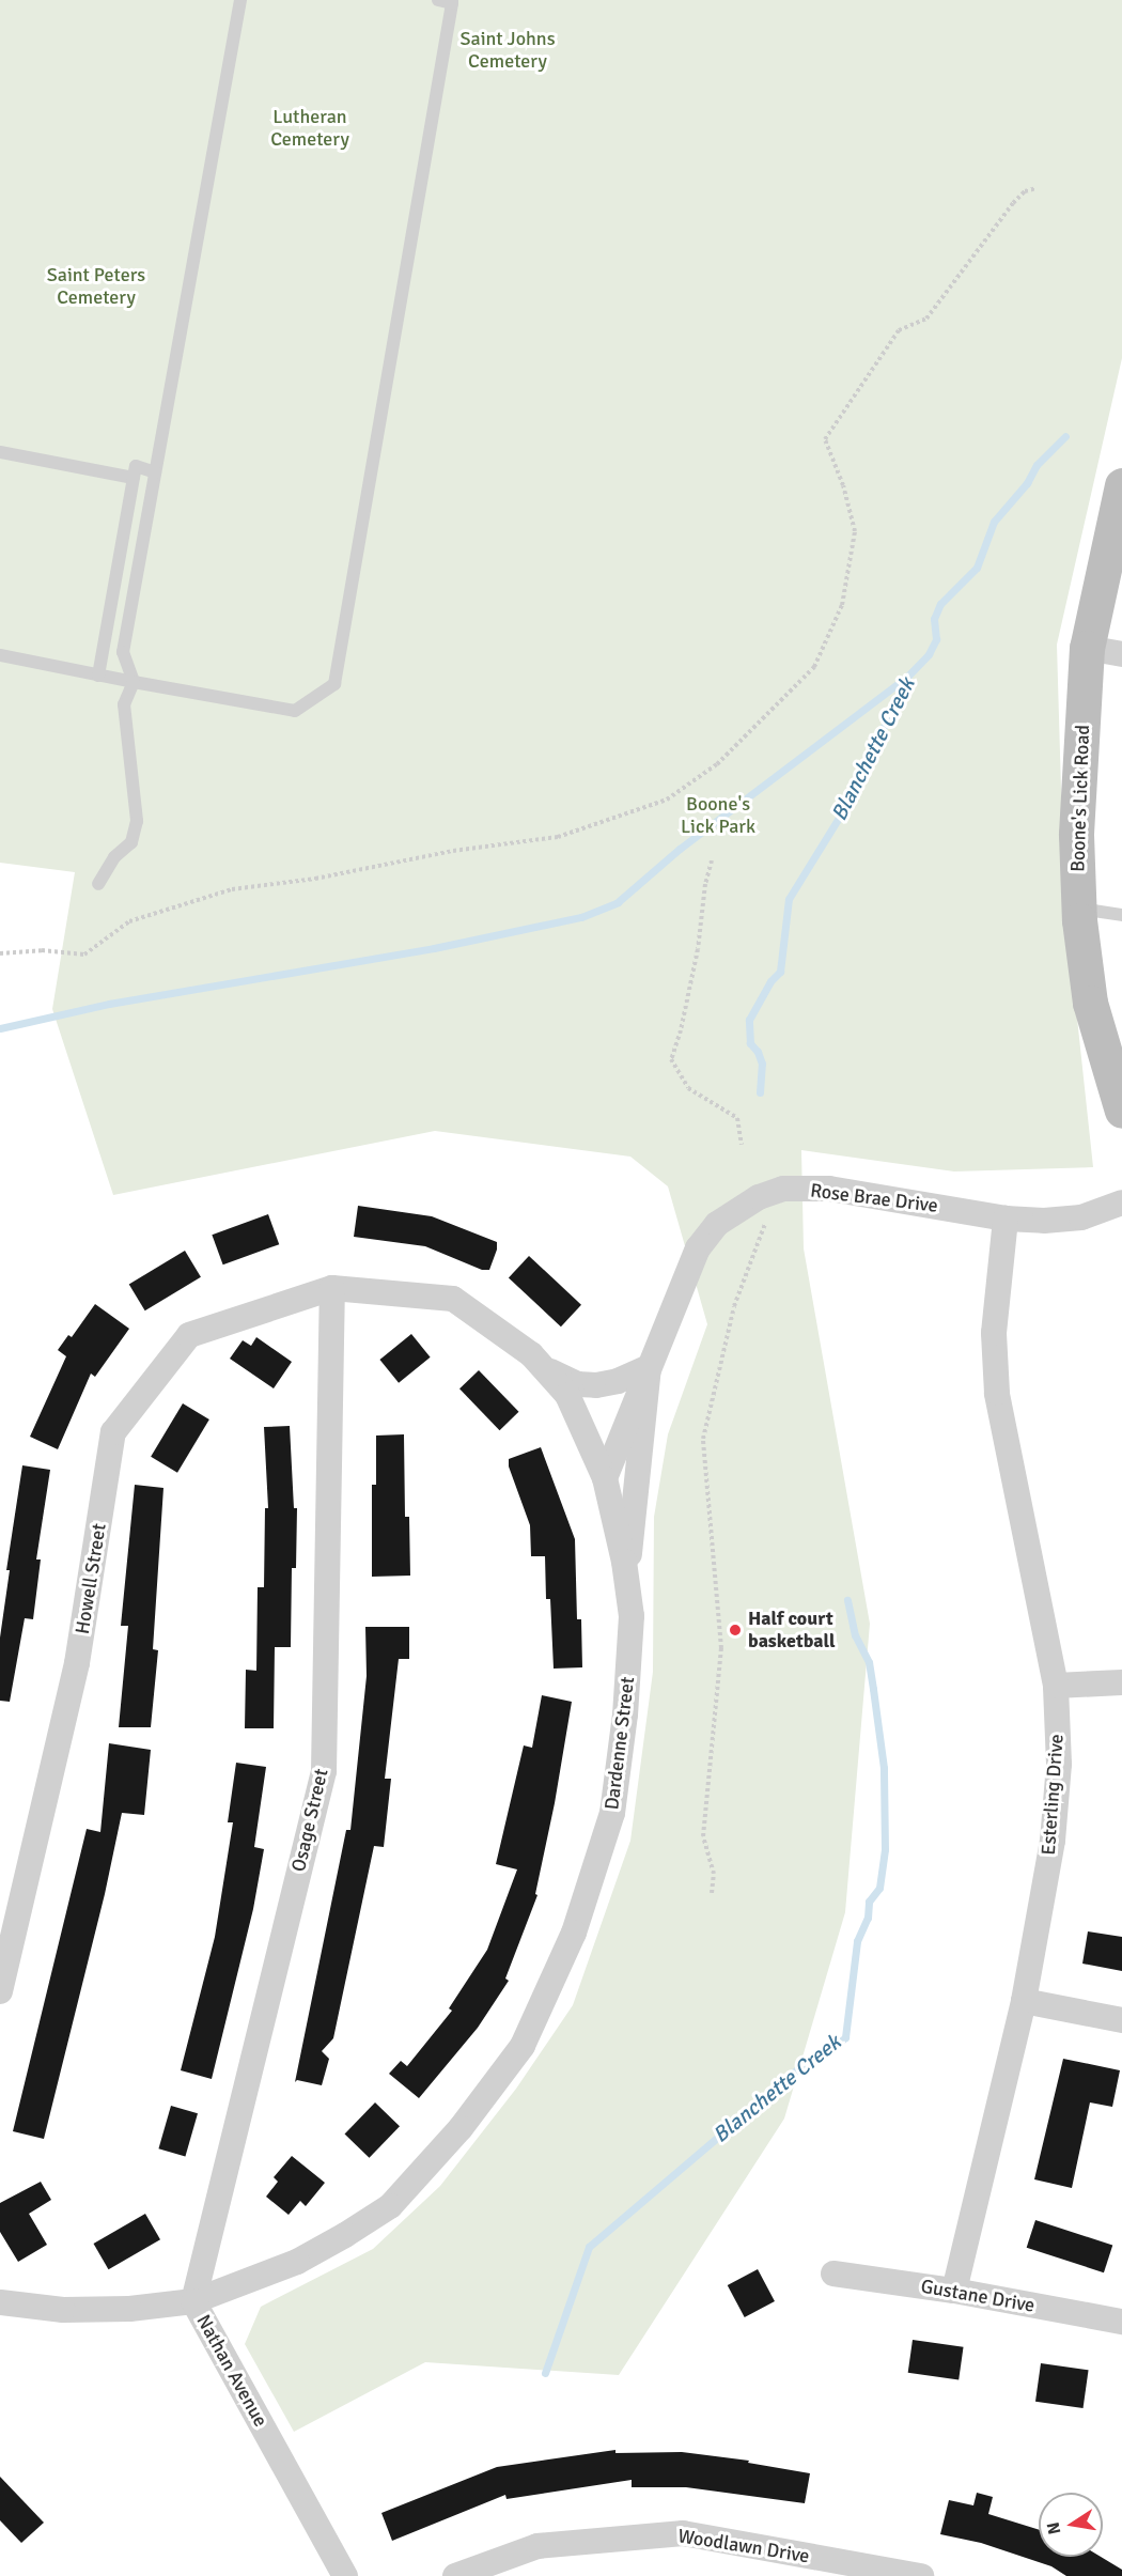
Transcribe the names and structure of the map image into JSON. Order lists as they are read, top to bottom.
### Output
{
  "streets": {
    "street": [
      "Boone's Lick Road",
      "Rose Brae Drive",
      "Howell Street",
      "Dardenne Street",
      "Esterling Drive",
      "Osage Street",
      "Gustane Drive",
      "Nathan Avenue",
      "Woodlawn Drive"
    ]
  },
  "crossings": [
    ["Rose Brae Drive", "Dardenne Street"],
    ["Rose Brae Drive", "Esterling Drive"],
    ["Howell Street", "Dardenne Street"],
    ["Howell Street", "Osage Street"],
    ["Dardenne Street", "Osage Street"],
    ["Dardenne Street", "Nathan Avenue"],
    ["Esterling Drive", "Gustane Drive"],
    ["Osage Street", "Nathan Avenue"]
  ],
  "water": ["Blanchette Creek"],
  "parks": [
    "Saint Johns Cemetery",
    "Lutheran Cemetery",
    "Saint Peters Cemetery",
    "Boone's Lick Park"
  ],
  "places": ["Half court basketball"],
  "north": "left"
}
